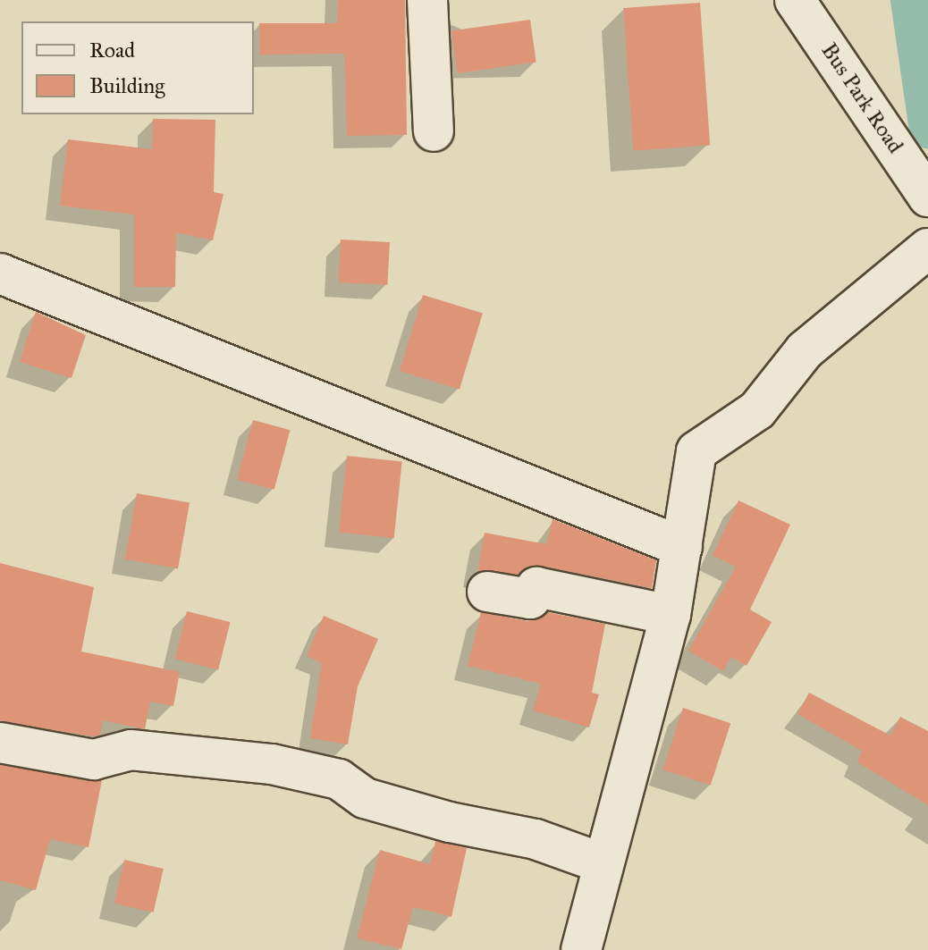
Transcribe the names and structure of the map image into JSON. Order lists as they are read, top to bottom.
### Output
{
  "streets": {
    "street": ["Bus Park Road"]
  },
  "legend": ["Road", "Building"]
}
